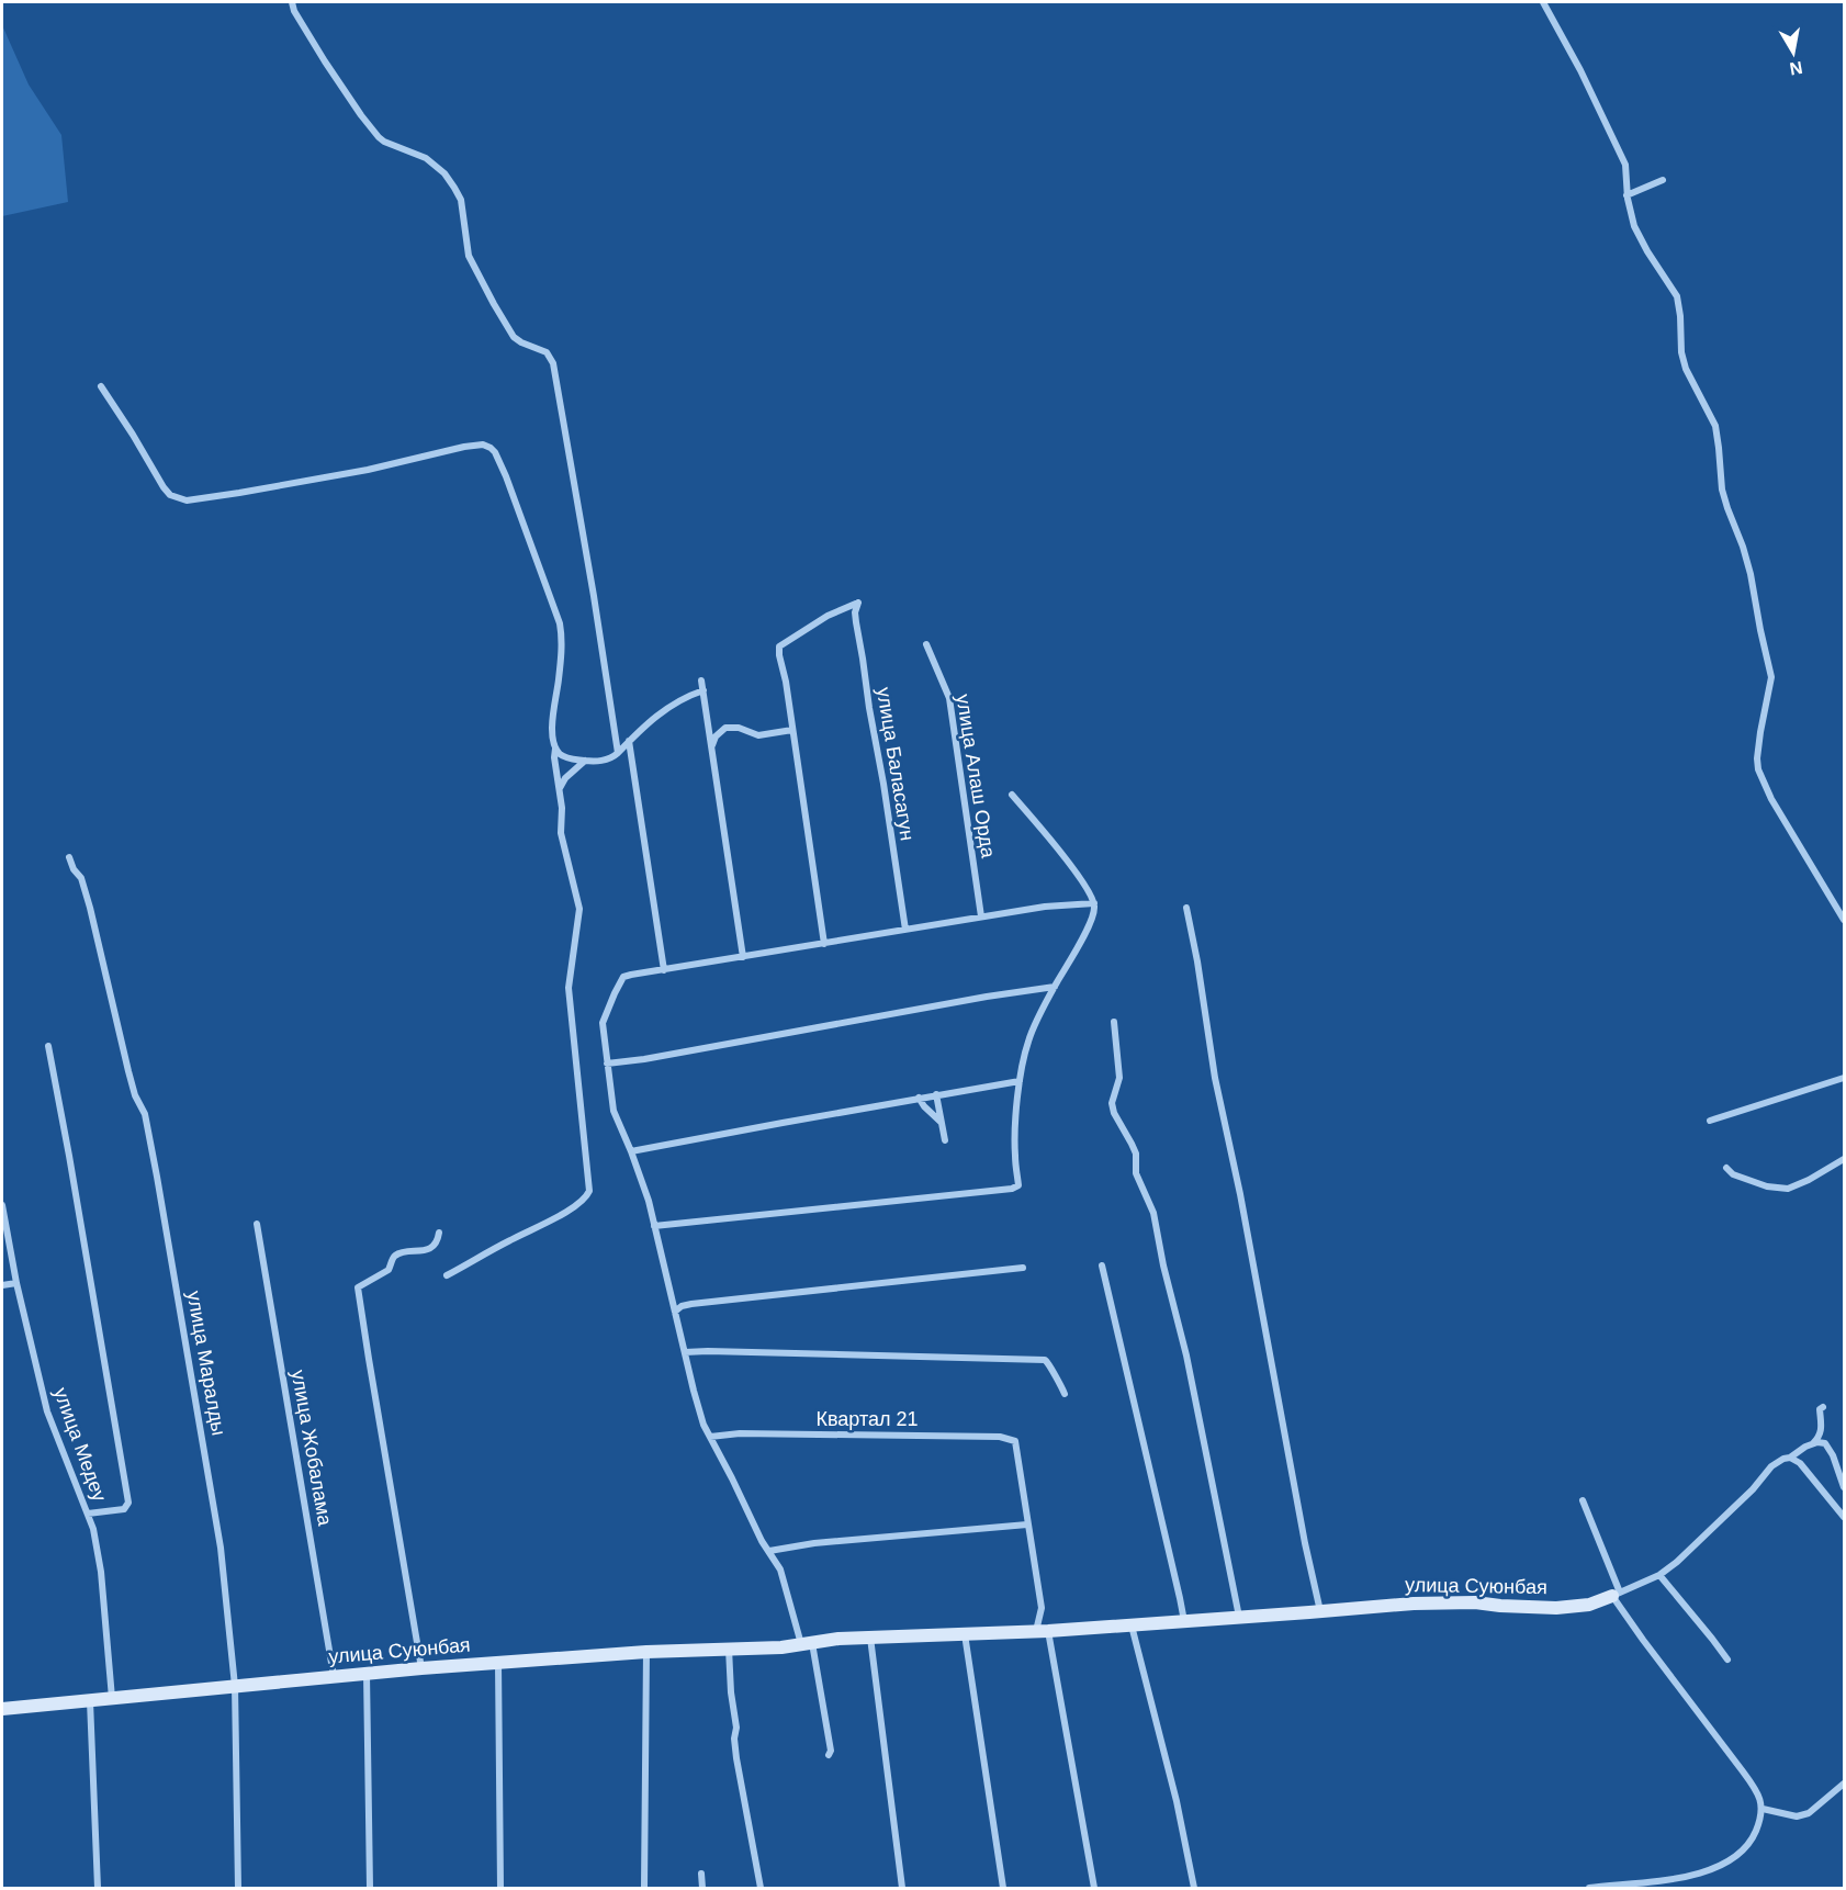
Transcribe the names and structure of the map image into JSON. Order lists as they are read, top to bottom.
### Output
{
  "streets": {
    "street": [
      "улица Баласагун",
      "улица Алаш Орда",
      "улица Маралды",
      "Квартал 21",
      "улица Медеу",
      "улица Жобалама",
      "улица Суюнбая"
    ]
  },
  "crossings": [
    ["улица Маралды", "улица Суюнбая"],
    ["улица Медеу", "улица Суюнбая"],
    ["улица Жобалама", "улица Суюнбая"]
  ],
  "north": "bottom"
}
